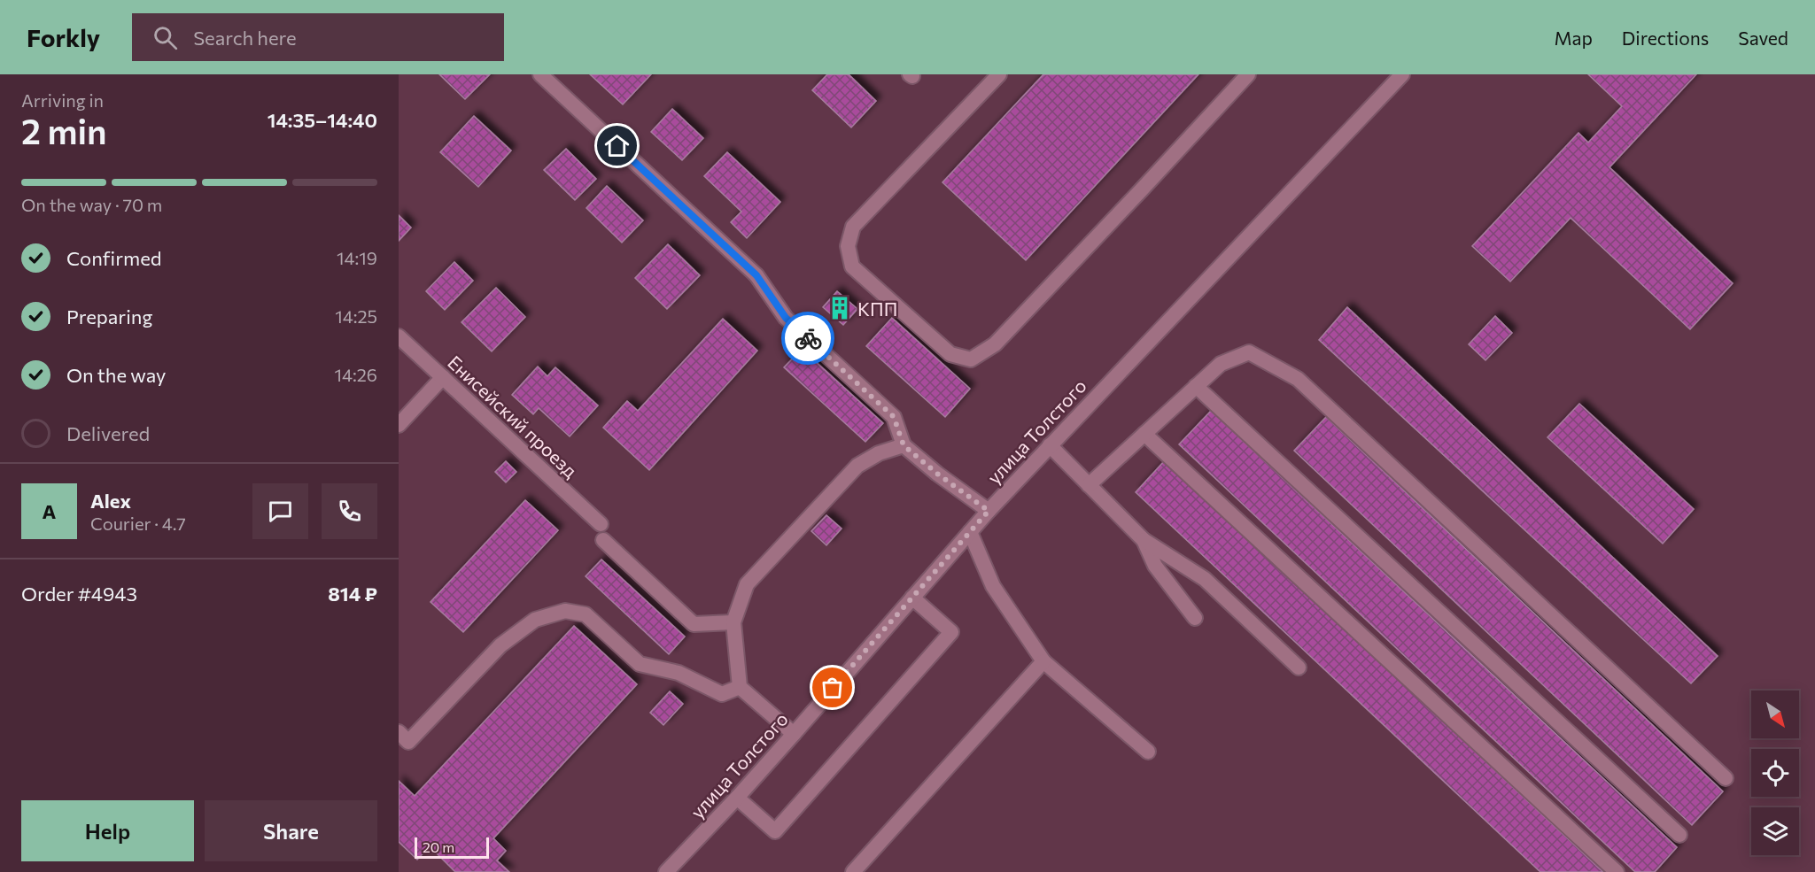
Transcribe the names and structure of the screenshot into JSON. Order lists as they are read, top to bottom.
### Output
{
  "streets": {
    "street": ["Енисейский проезд", "улица Толстого"]
  },
  "places": {
    "building": ["КПП"]
  },
  "scale_bar": "20 m",
  "north": "bottom right",
  "page": {
    "header": "Forkly",
    "search": "Search here",
    "nav": ["Map", "Directions", "Saved"],
    "heading": ["2 min", "Arriving in", "14:35–14:40"],
    "panel": [
      "Alex",
      "Courier · 4.7",
      "Order #4943",
      "814 ₽"
    ],
    "bar": "On the way · 70 m",
    "list": [
      ["Confirmed", "14:19"],
      ["Preparing", "14:25"],
      ["On the way", "14:26"],
      "Delivered"
    ],
    "round": "A",
    "buttons": ["Help", "Share"],
    "scale": "20 m"
  }
}
